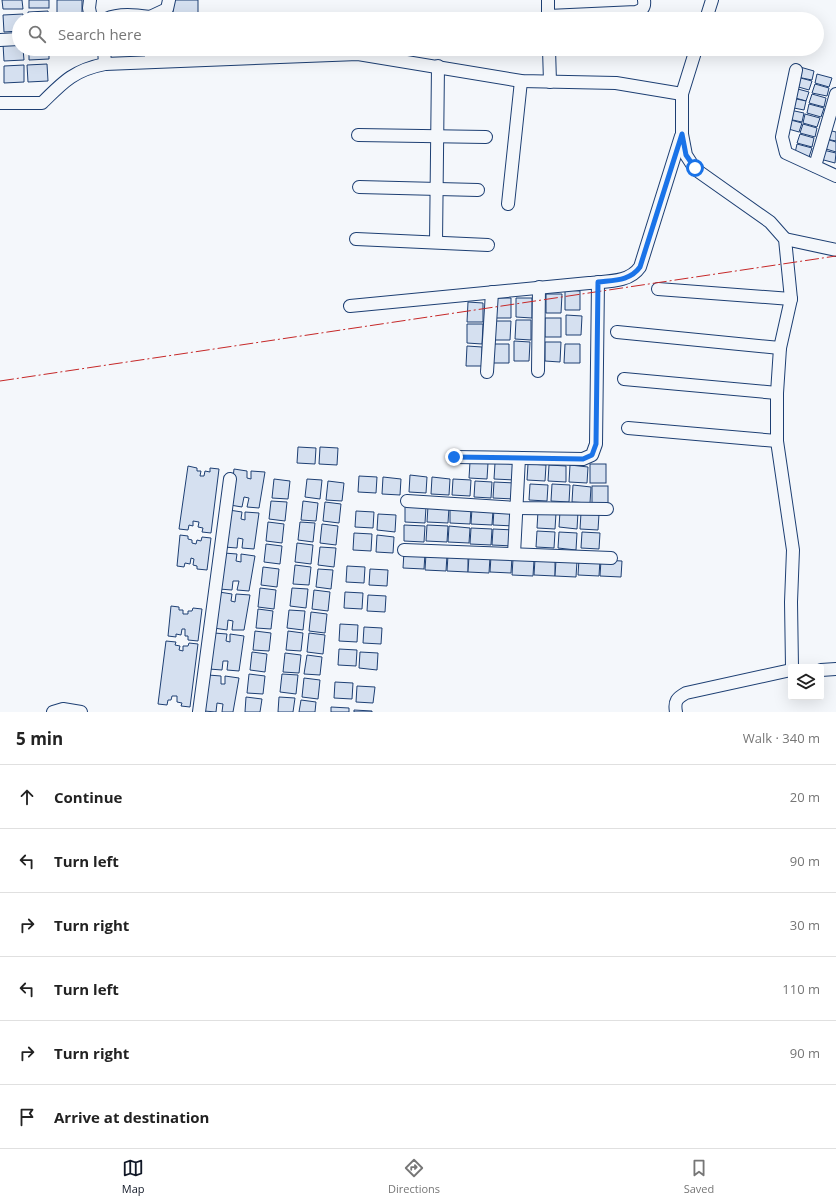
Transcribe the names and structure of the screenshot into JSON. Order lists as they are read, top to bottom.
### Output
{
  "page": {
    "search": "Search here",
    "heading": ["5 min", "Walk · 340 m"],
    "list": [
      ["Continue", "20 m"],
      ["Turn left", "90 m"],
      ["Turn right", "30 m"],
      ["Turn left", "110 m"],
      ["Turn right", "90 m"],
      "Arrive at destination"
    ],
    "nav": ["Map", "Directions", "Saved"]
  }
}
